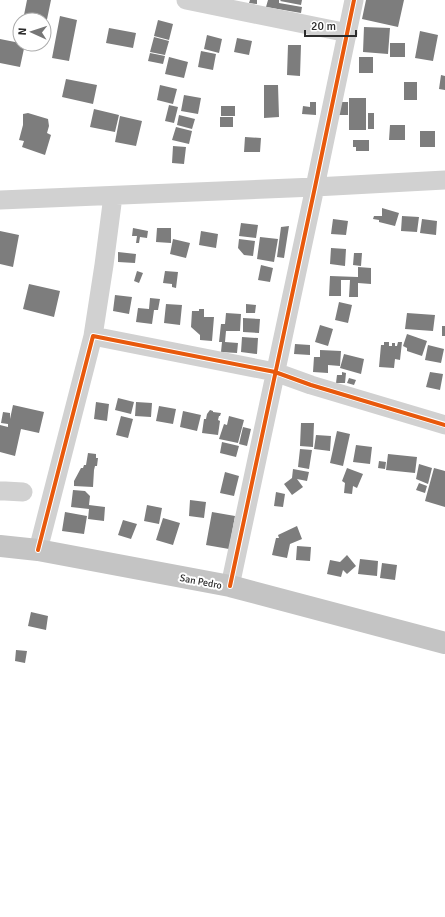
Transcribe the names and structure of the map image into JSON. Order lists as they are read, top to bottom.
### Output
{
  "streets": {
    "main road": ["San Pedro"]
  },
  "scale_bar": "20 m",
  "north": "left"
}
